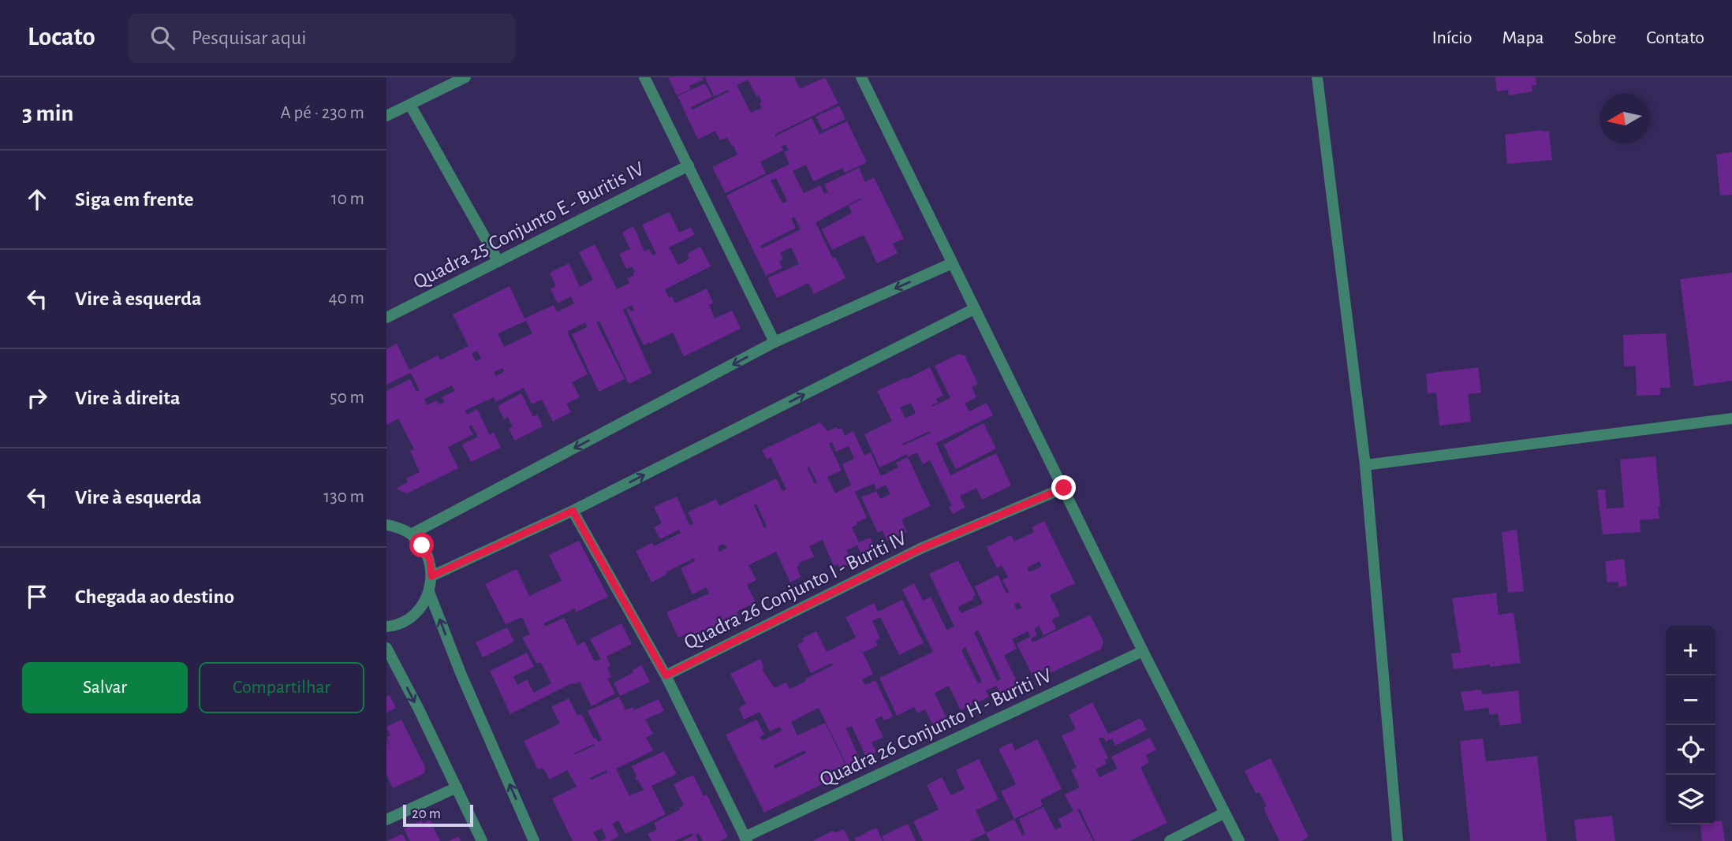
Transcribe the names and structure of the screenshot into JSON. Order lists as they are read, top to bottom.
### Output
{
  "streets": {
    "street": ["Quadra 25 Conjunto E - Buritis IV", "Quadra 26 Conjunto I - Buriti IV", "Quadra 26 Conjunto H - Buriti IV"]
  },
  "scale_bar": "20 m",
  "north": "left",
  "page": {
    "header": "Locato",
    "search": "Pesquisar aqui",
    "nav": [
      "Início",
      "Mapa",
      "Sobre",
      "Contato"
    ],
    "heading": ["3 min", "A pé · 230 m"],
    "list": [
      ["Siga em frente", "10 m"],
      ["Vire à esquerda", "40 m"],
      ["Vire à direita", "50 m"],
      ["Vire à esquerda", "130 m"],
      "Chegada ao destino"
    ],
    "map_buttons": ["+", "−"],
    "buttons": ["Salvar", "Compartilhar"],
    "scale": "20 m"
  }
}
